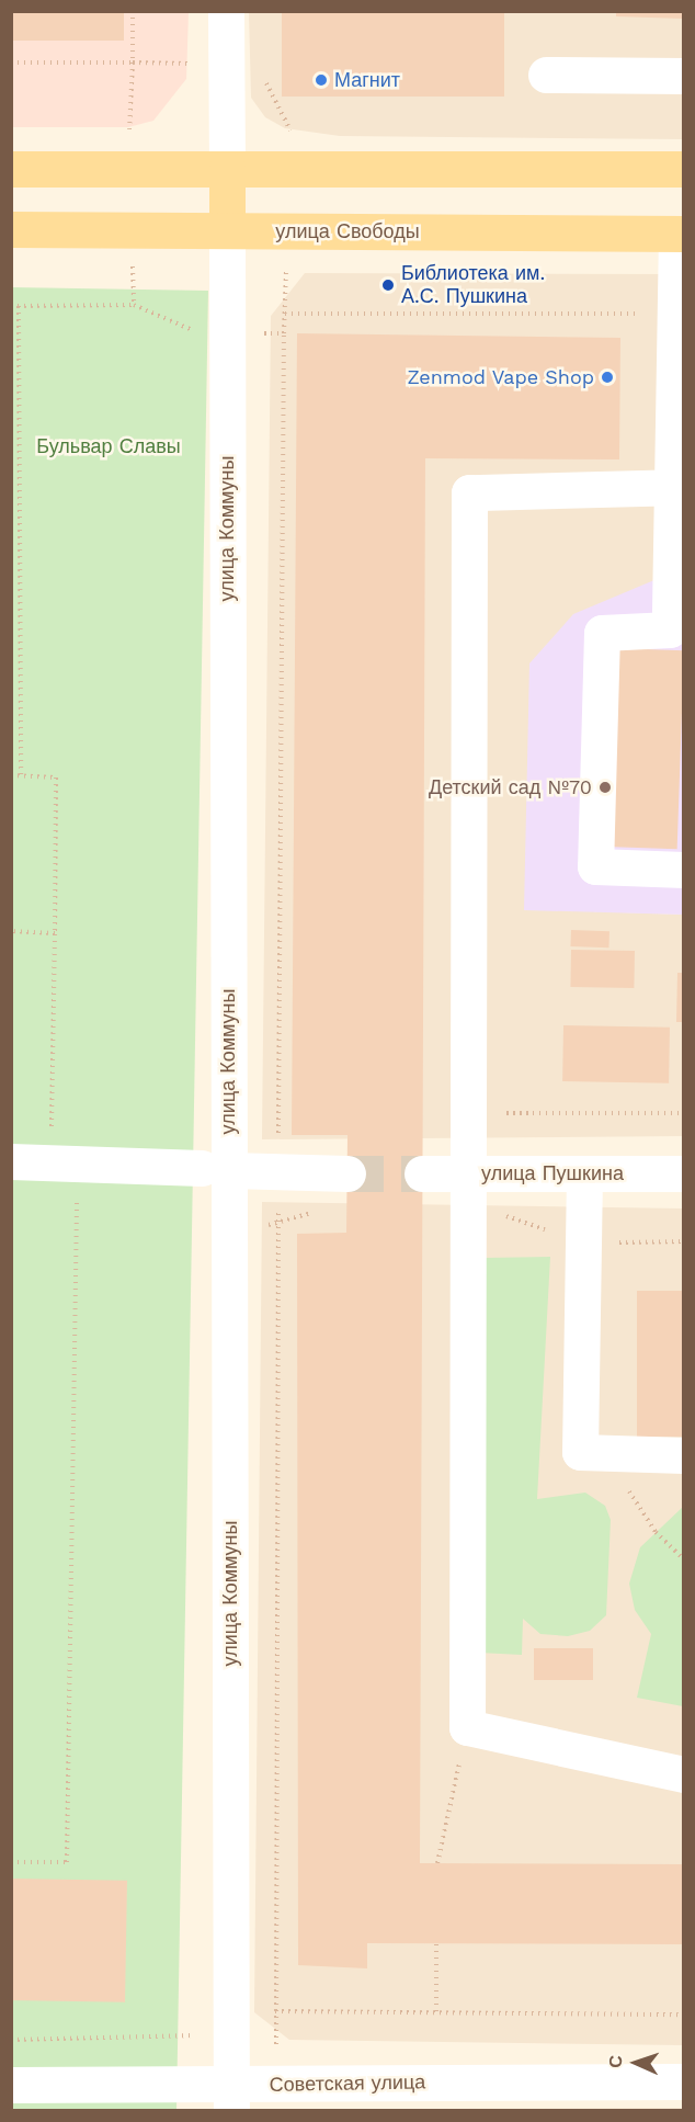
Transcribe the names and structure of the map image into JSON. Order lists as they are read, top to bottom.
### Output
{
  "streets": {
    "main road": ["улица Свободы", "улица Коммуны"],
    "street": ["улица Пушкина", "Советская улица"]
  },
  "crossings": [
    ["улица Свободы", "улица Коммуны"],
    ["улица Коммуны", "Советская улица"]
  ],
  "parks": ["Бульвар Славы"],
  "places": [
    "Магнит",
    "Библиотека им. А.С. Пушкина",
    "Zenmod Vape Shop",
    "Детский сад №70"
  ],
  "north": "left"
}
